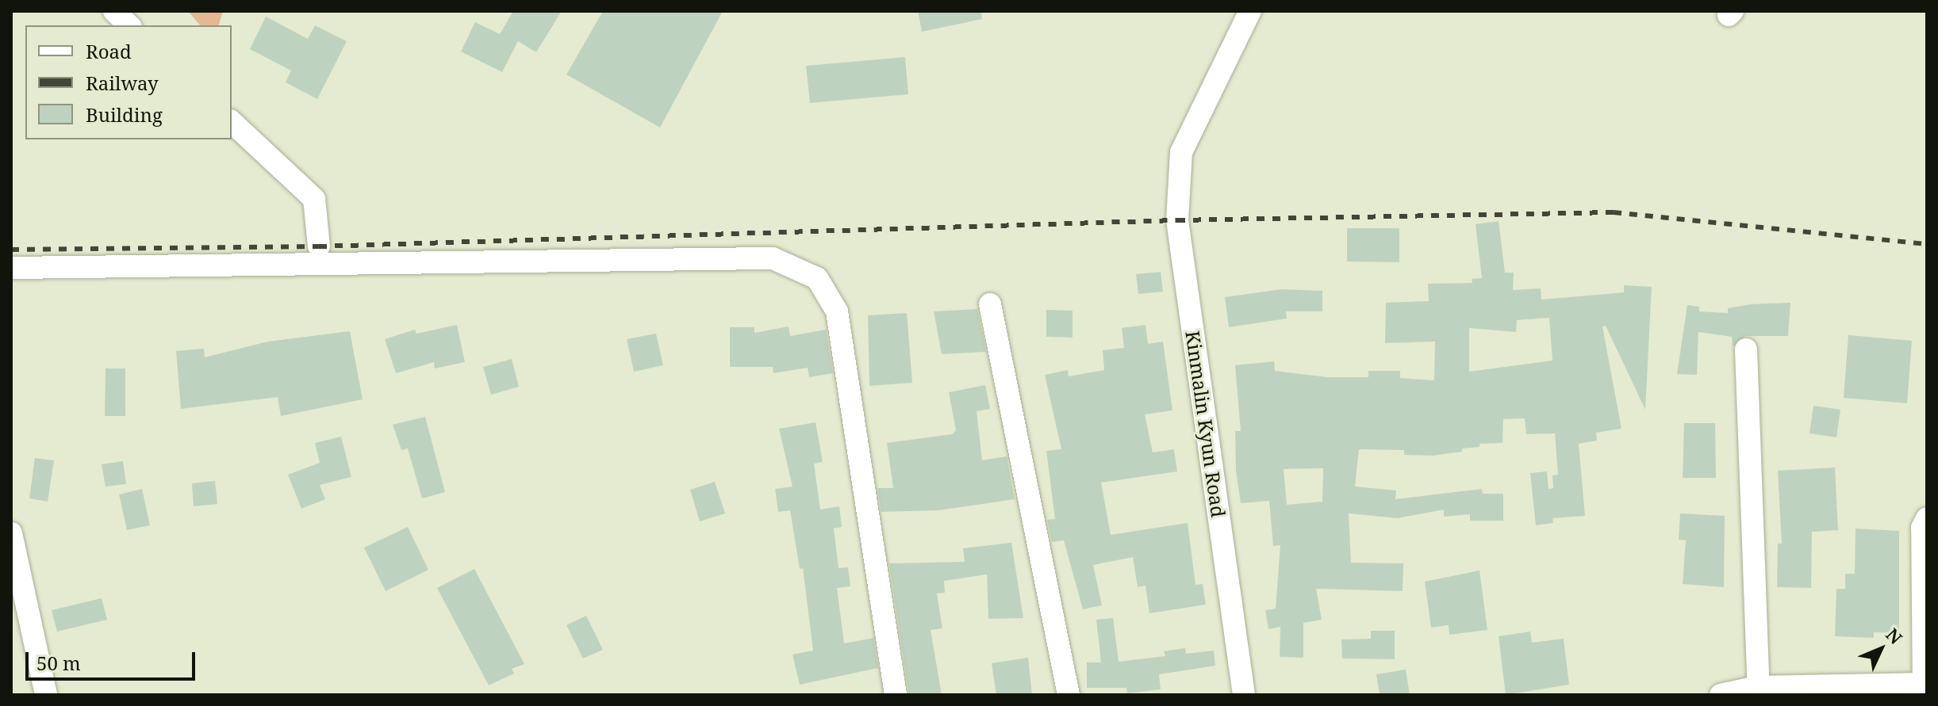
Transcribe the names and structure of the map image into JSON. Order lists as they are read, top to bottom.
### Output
{
  "streets": {
    "street": ["Kinmalin Kyun Road"]
  },
  "legend": ["Road", "Railway", "Building"],
  "scale_bar": "50 m",
  "north": "top right"
}
